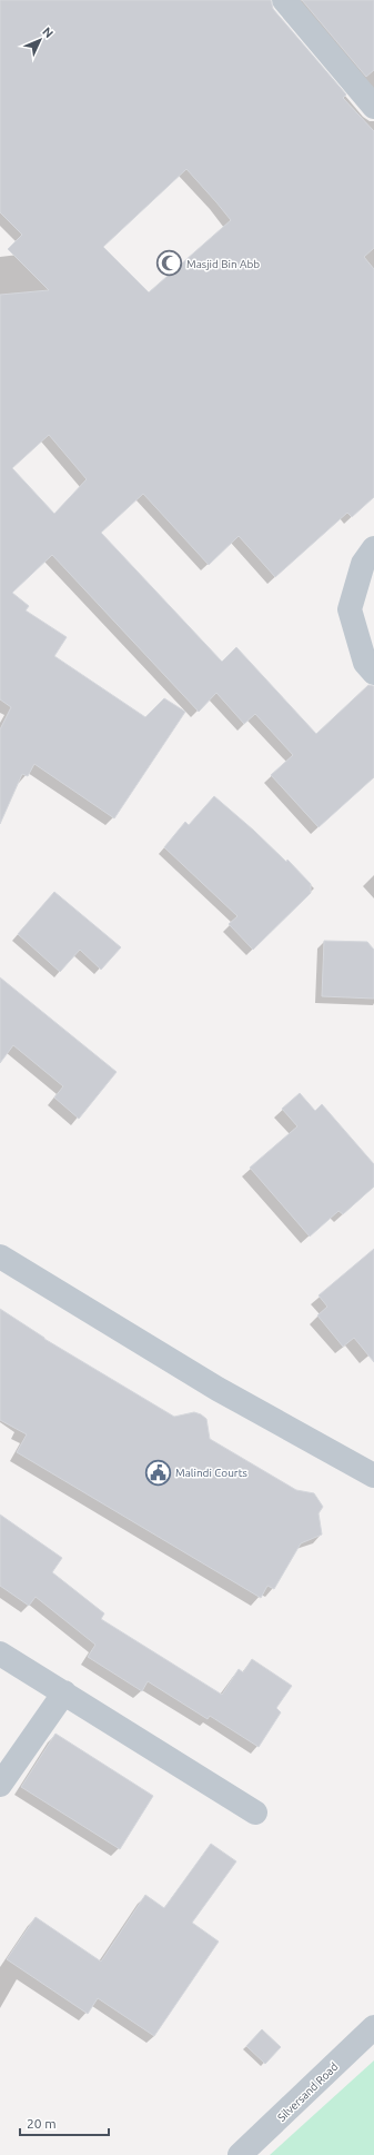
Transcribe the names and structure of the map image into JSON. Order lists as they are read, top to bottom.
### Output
{
  "streets": {
    "street": ["Silversand Road"]
  },
  "places": {
    "mosque": ["Masjid Bin Abb"],
    "public building": ["Malindi Courts"]
  },
  "scale_bar": "20 m",
  "north": "top right"
}
